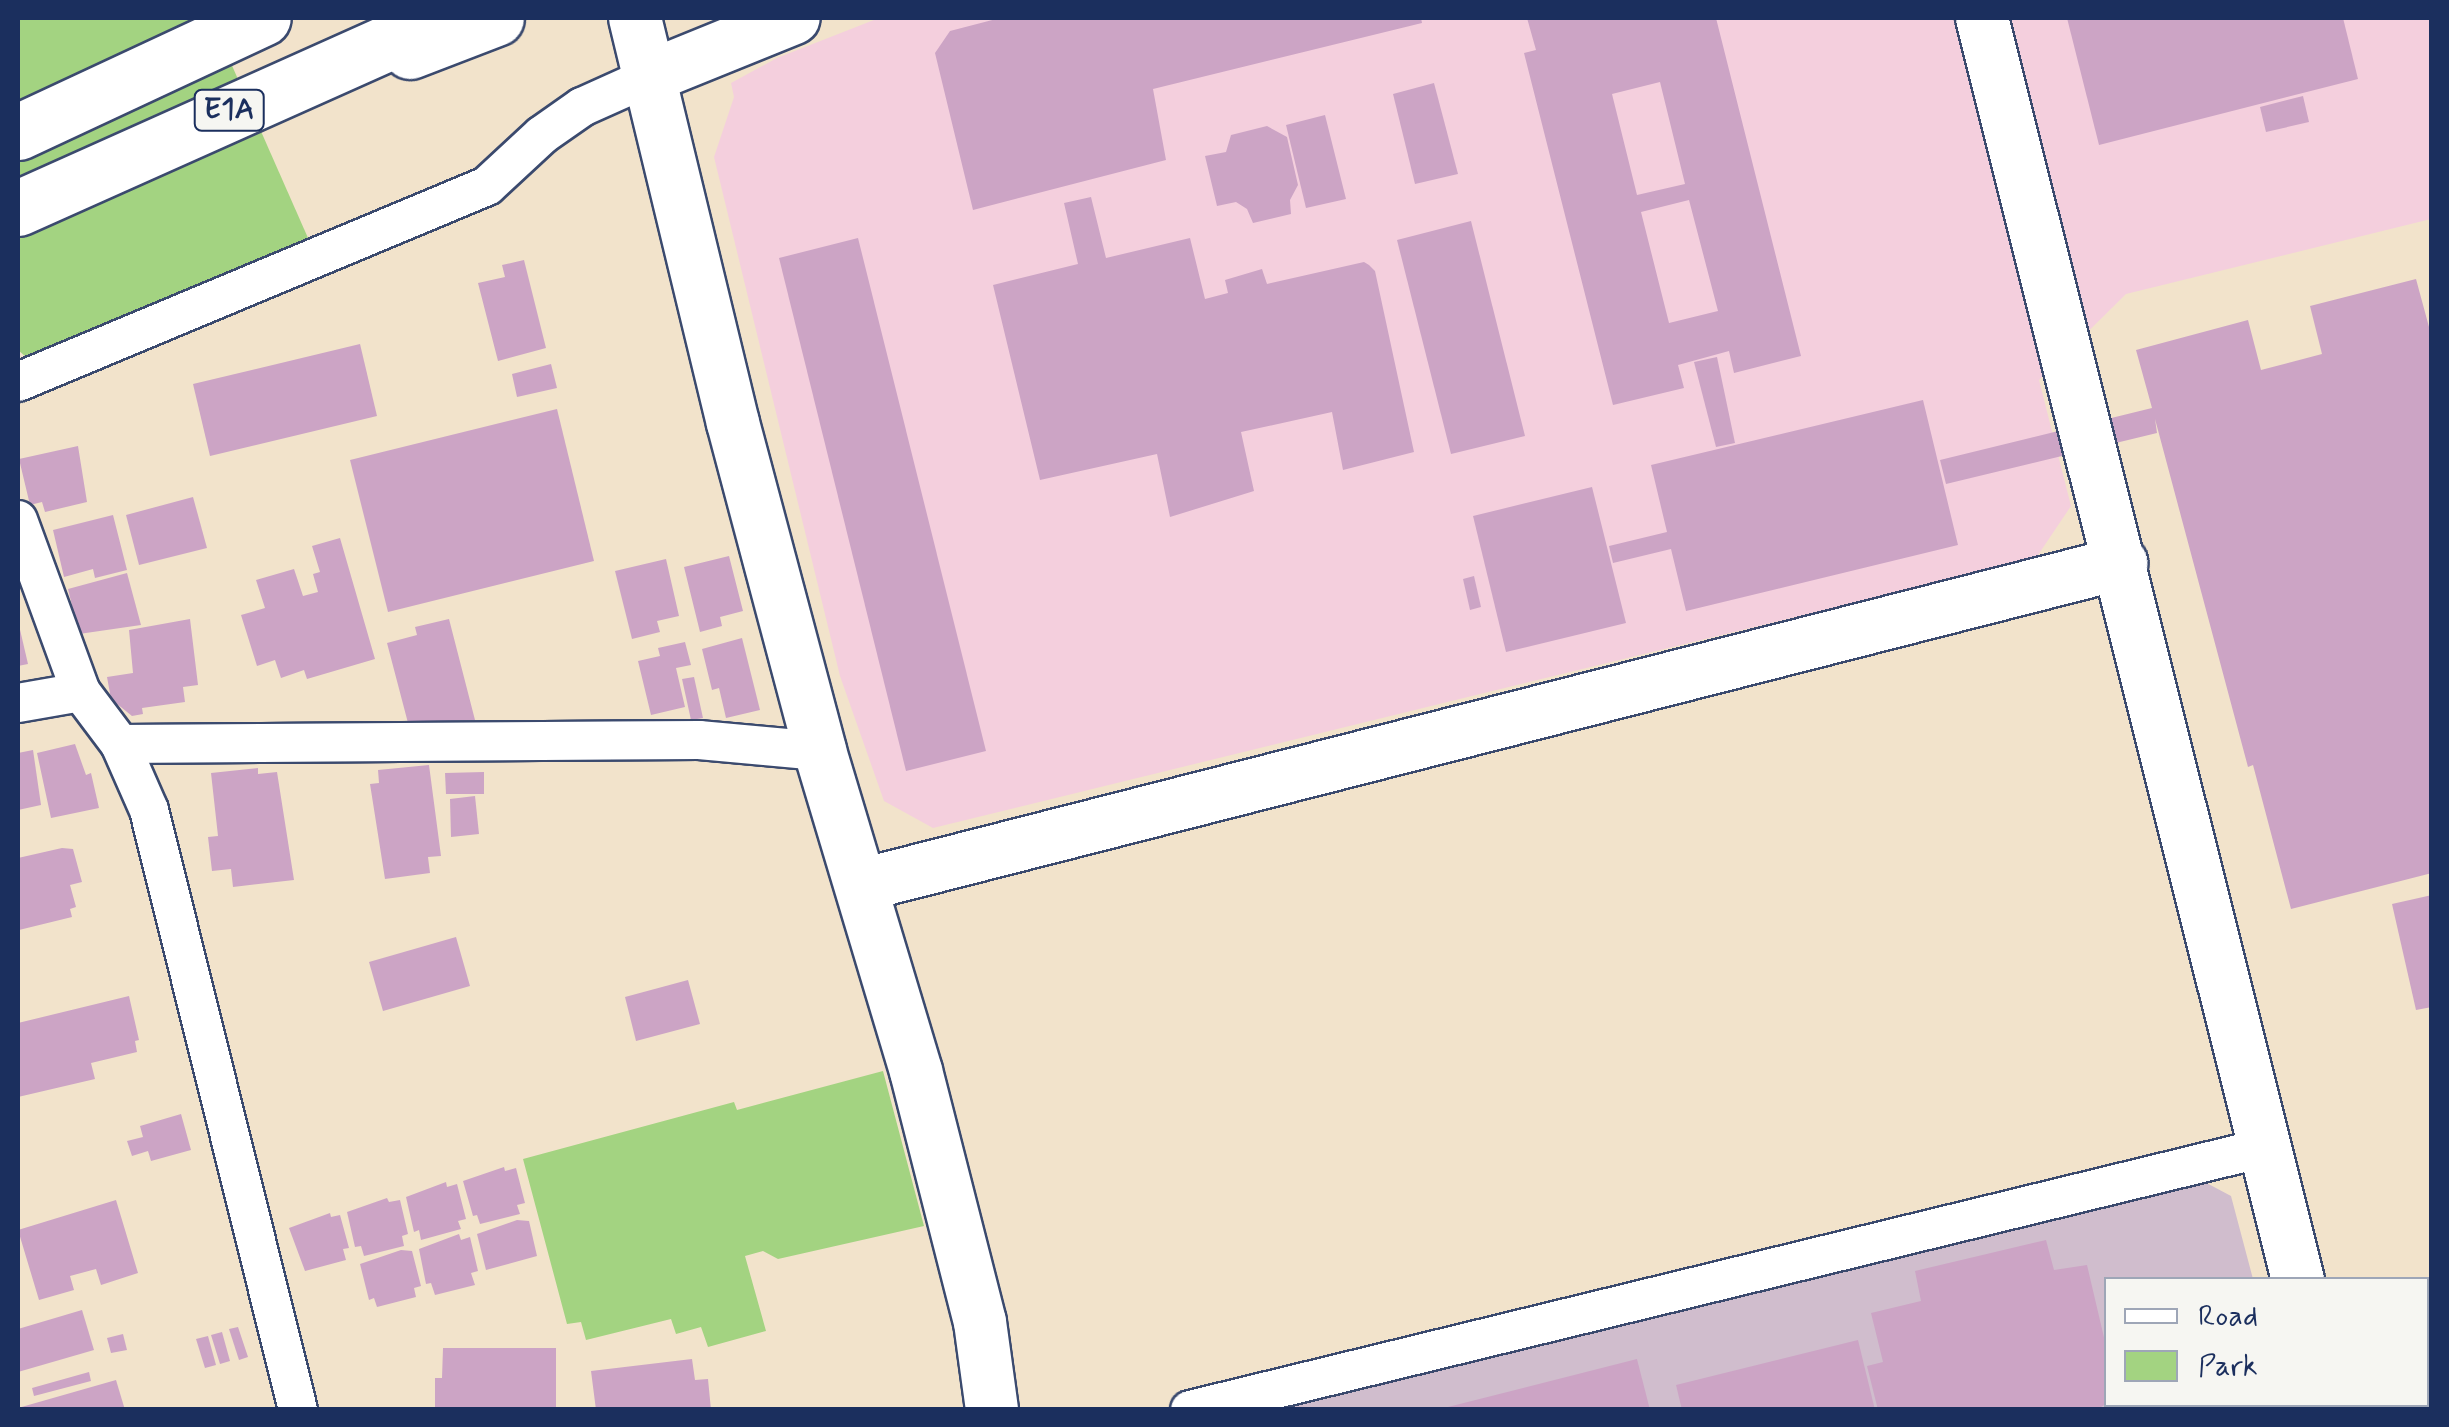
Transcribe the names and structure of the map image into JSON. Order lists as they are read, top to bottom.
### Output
{
  "streets": {
    "highway": ["E1A"]
  },
  "legend": ["Road", "Park"]
}
